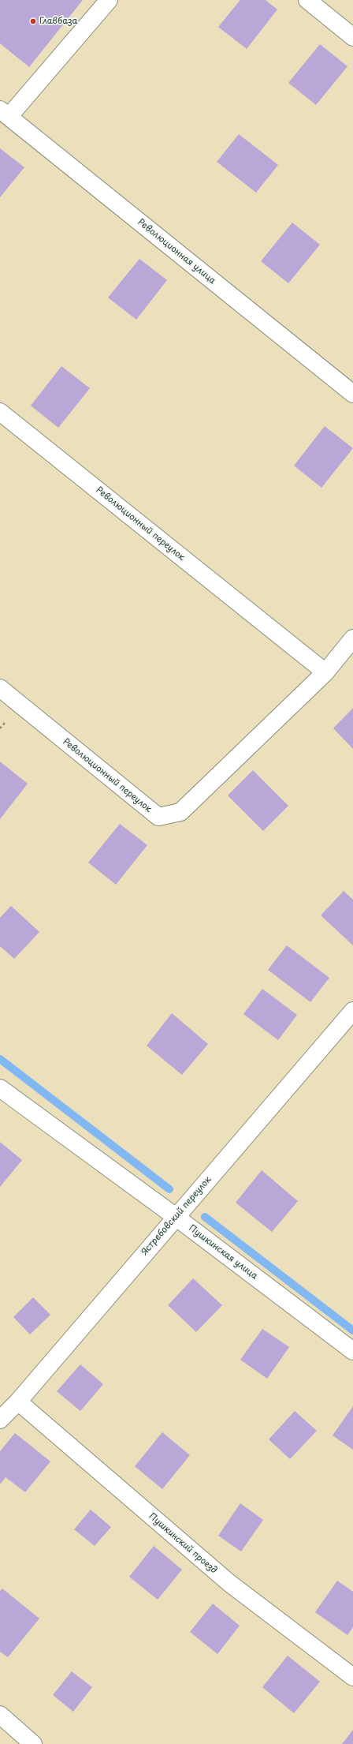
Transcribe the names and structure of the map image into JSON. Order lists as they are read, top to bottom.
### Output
{
  "streets": {
    "street": [
      "Революционная улица",
      "Революционный переулок",
      "Ястребовский переулок",
      "Пушкинская улица",
      "Пушкинский проезд"
    ]
  },
  "crossings": [
    ["Ястребовский переулок", "Пушкинская улица"],
    ["Ястребовский переулок", "Пушкинский проезд"]
  ],
  "places": ["Главбаза"]
}
